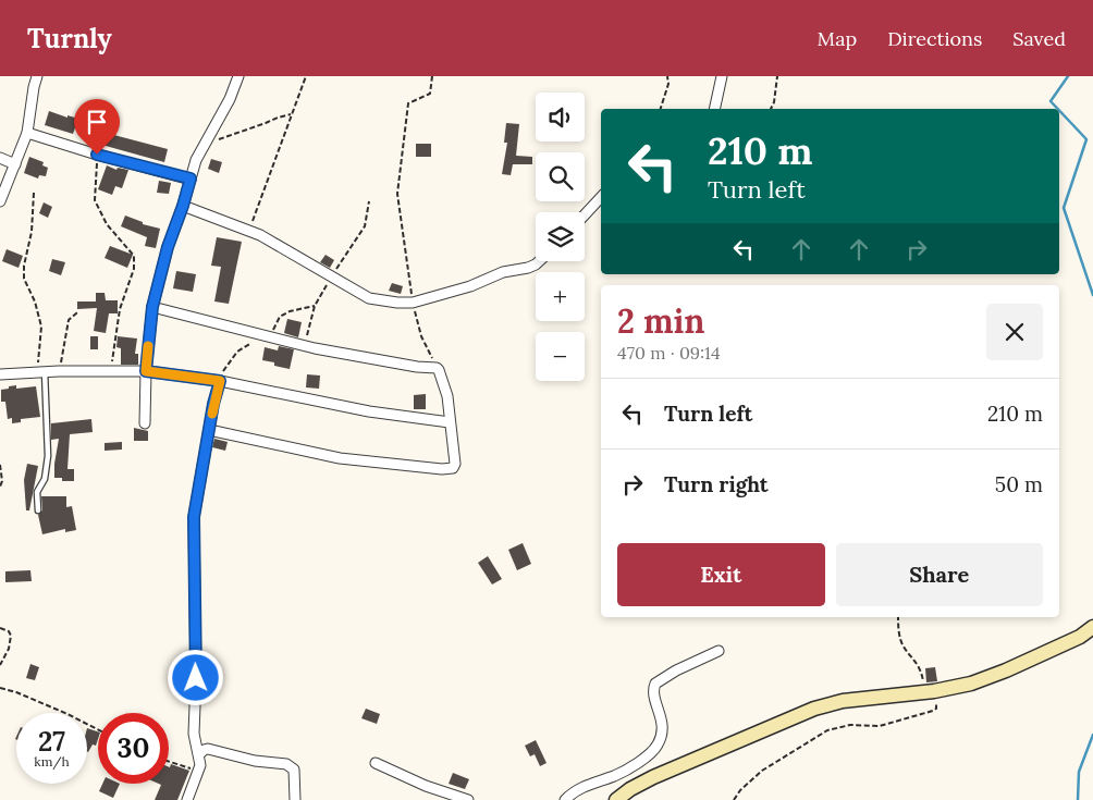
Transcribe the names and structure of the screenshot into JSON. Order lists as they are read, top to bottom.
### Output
{
  "page": {
    "header": "Turnly",
    "nav": ["Map", "Directions", "Saved"],
    "map_buttons": ["+", "−"],
    "turn": ["210 m", "Turn left"],
    "heading": ["2 min", "470 m · 09:14"],
    "list": [
      {
        "name": "Turn left",
        "value": "210 m"
      },
      {
        "name": "Turn right",
        "value": "50 m"
      }
    ],
    "buttons": ["Exit", "Share"],
    "speed": "27 km/h",
    "limit": "30"
  }
}
